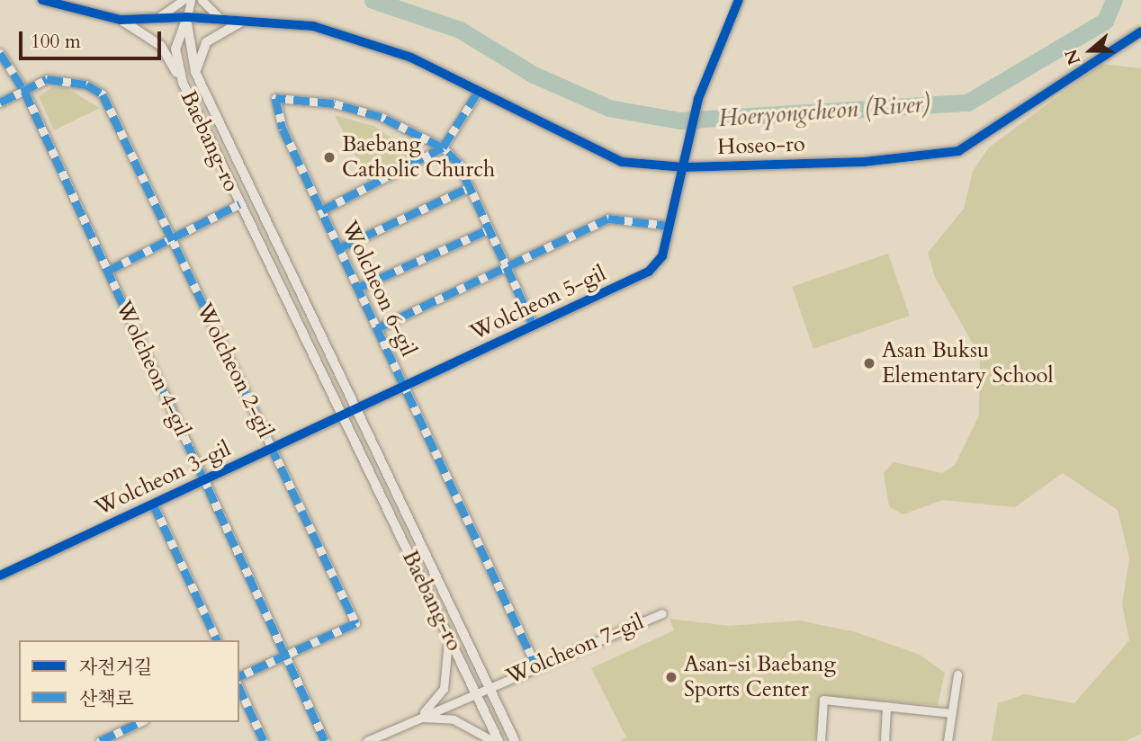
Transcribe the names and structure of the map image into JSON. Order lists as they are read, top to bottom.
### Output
{
  "streets": {
    "street": [
      "Baebang-ro",
      "Hoseo-ro",
      "Wolcheon 6-gil",
      "Wolcheon 5-gil",
      "Wolcheon 4-gil",
      "Wolcheon 2-gil",
      "Wolcheon 3-gil",
      "Wolcheon 7-gil"
    ]
  },
  "crossings": [
    ["Baebang-ro", "Hoseo-ro"],
    ["Baebang-ro", "Wolcheon 5-gil"],
    ["Baebang-ro", "Wolcheon 3-gil"],
    ["Baebang-ro", "Wolcheon 7-gil"],
    ["Hoseo-ro", "Wolcheon 5-gil"],
    ["Wolcheon 6-gil", "Wolcheon 5-gil"],
    ["Wolcheon 6-gil", "Wolcheon 7-gil"],
    ["Wolcheon 5-gil", "Wolcheon 3-gil"],
    ["Wolcheon 4-gil", "Wolcheon 2-gil"],
    ["Wolcheon 4-gil", "Wolcheon 3-gil"],
    ["Wolcheon 2-gil", "Wolcheon 3-gil"]
  ],
  "water": ["Hoeryongcheon (River)"],
  "places": ["Baebang Catholic Church", "Asan Buksu Elementary School", "Asan-si Baebang Sports Center"],
  "legend": ["자전거길", "산책로"],
  "scale_bar": "100 m",
  "north": "left"
}
